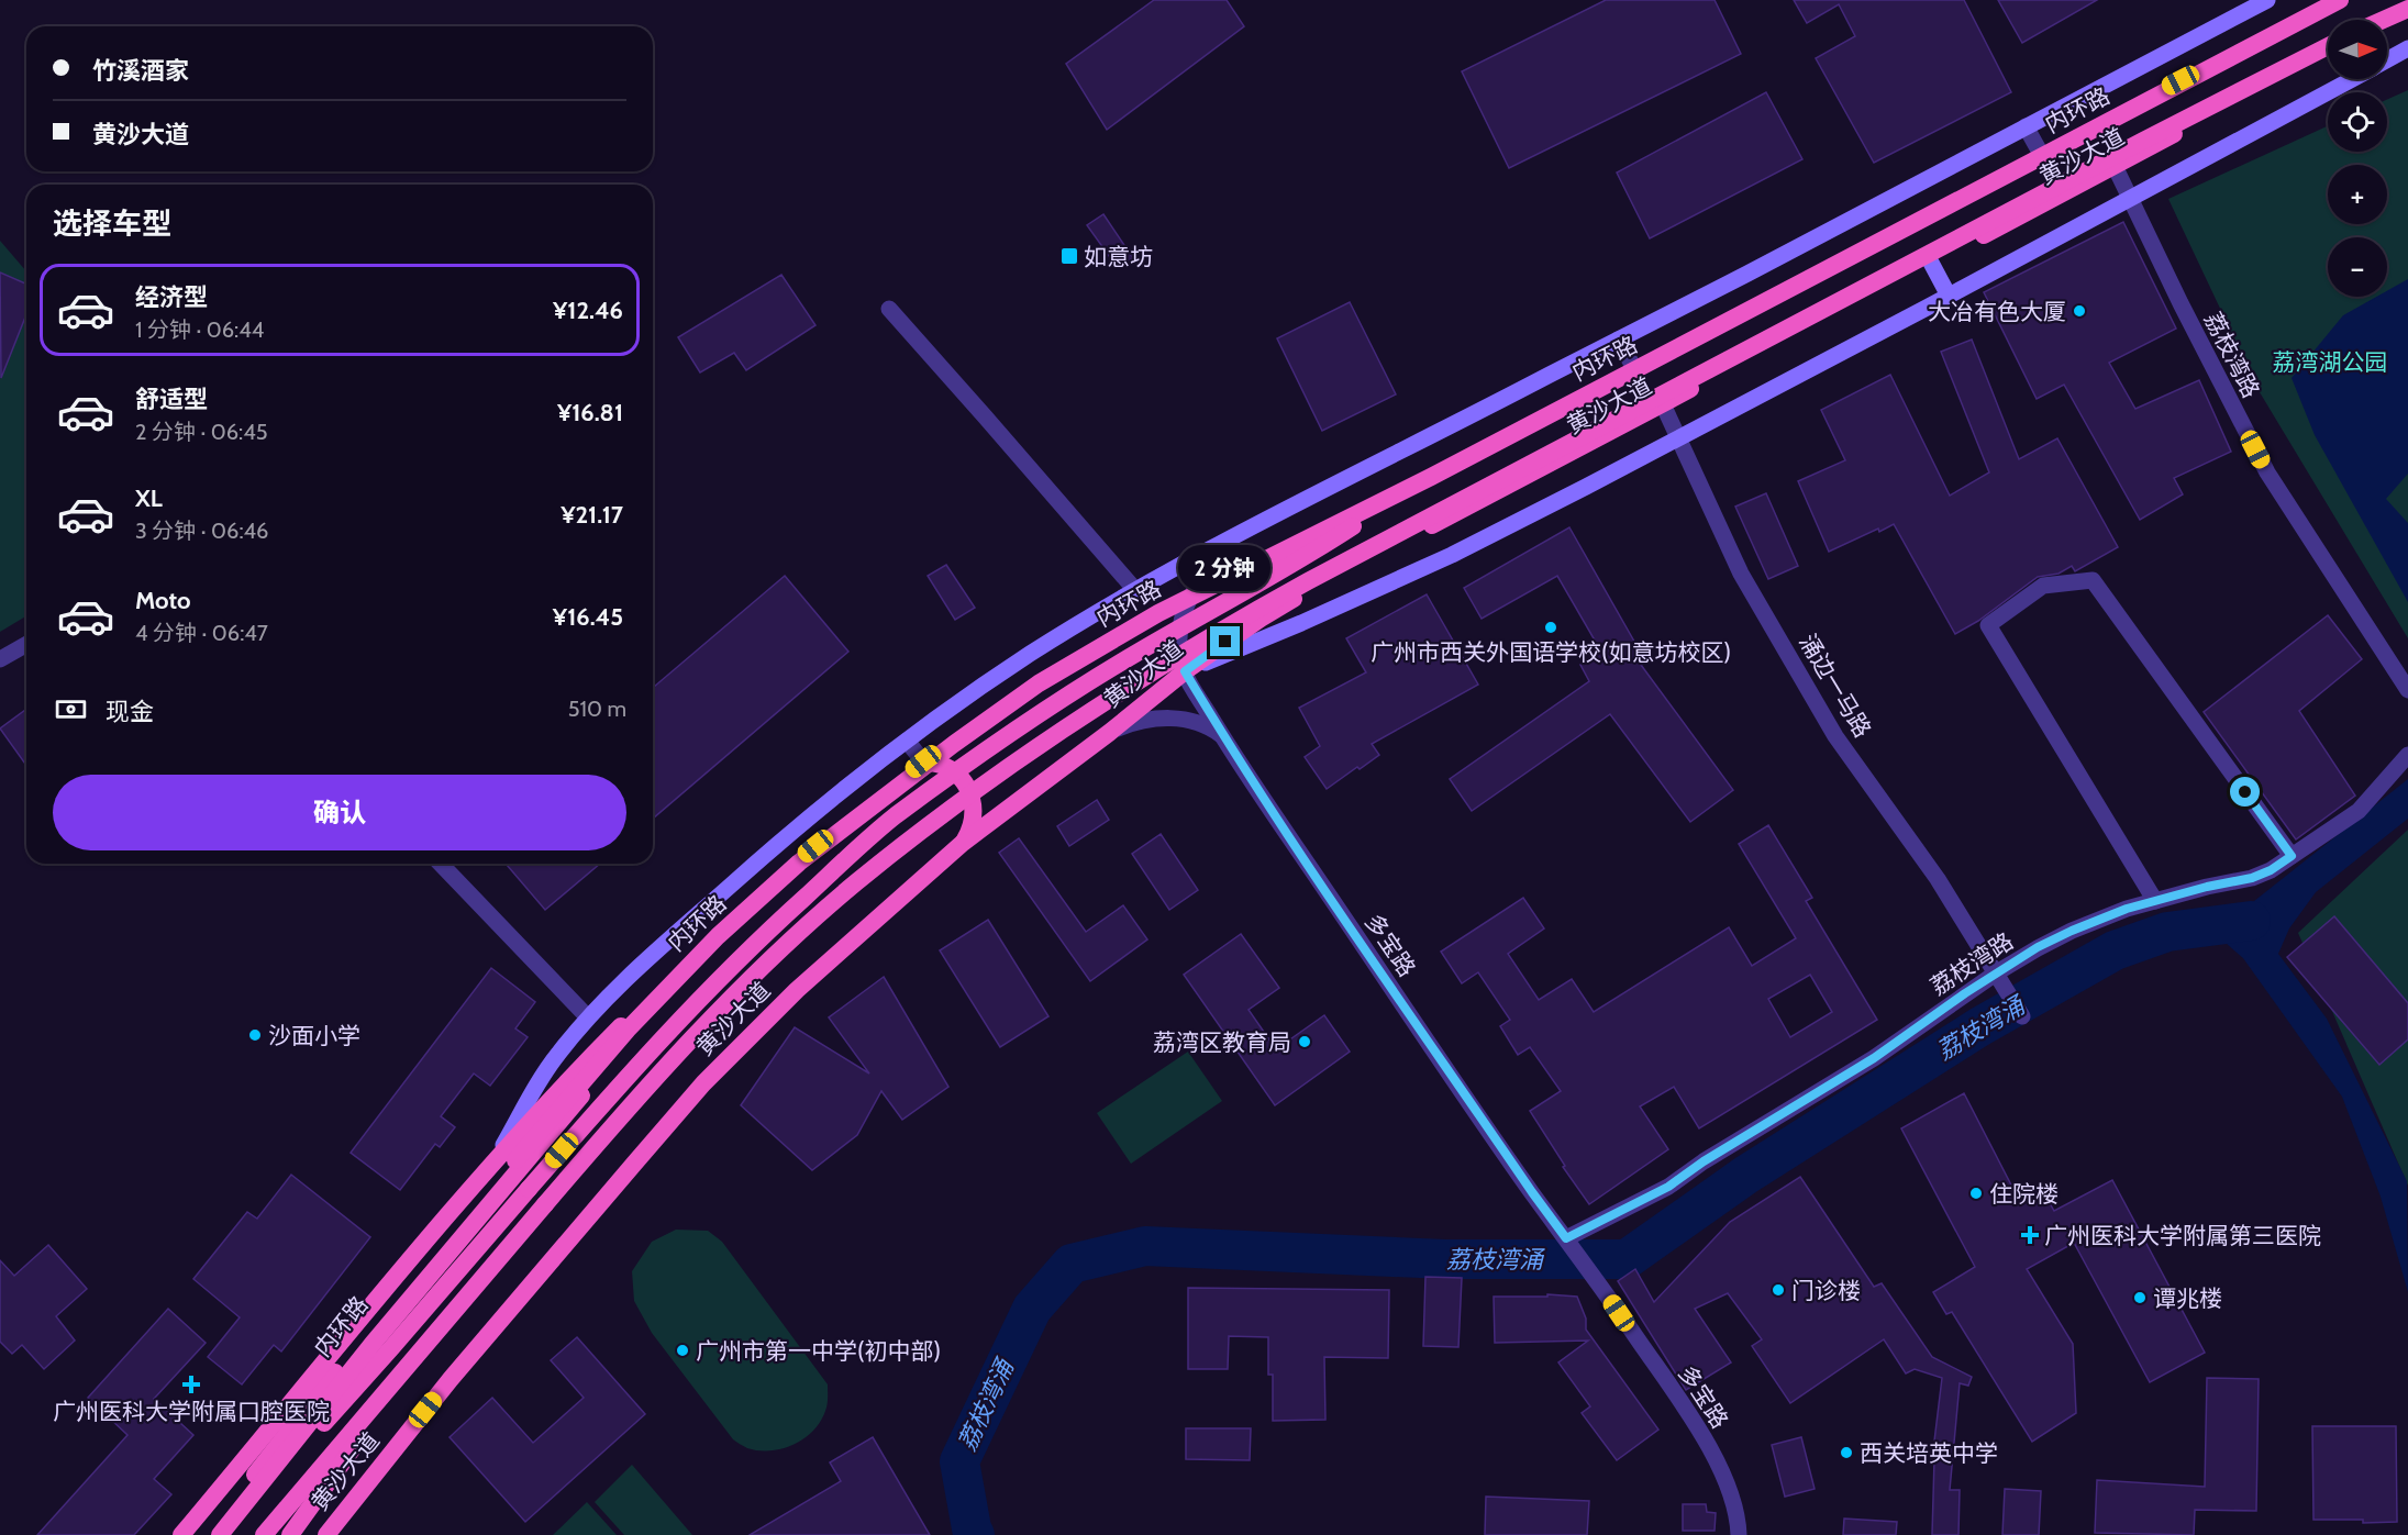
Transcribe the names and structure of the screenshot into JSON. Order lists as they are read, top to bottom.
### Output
{
  "streets": {
    "highway": ["内环路", "黄沙大道"],
    "street": ["荔枝湾路", "涌边一马路", "多宝路"]
  },
  "crossings": [
    ["黄沙大道", "荔枝湾路"],
    ["黄沙大道", "涌边一马路"],
    ["黄沙大道", "多宝路"],
    ["荔枝湾路", "涌边一马路"],
    ["荔枝湾路", "多宝路"]
  ],
  "water": ["荔枝湾涌"],
  "parks": ["荔湾湖公园"],
  "places": {
    "transit": ["如意坊"],
    "other": [
      "大冶有色大厦",
      "广州市西关外国语学校(如意坊校区)",
      "沙面小学",
      "荔湾区教育局",
      "住院楼",
      "门诊楼",
      "谭兆楼",
      "广州市第一中学(初中部)",
      "西关培英中学"
    ],
    "health": ["广州医科大学附属第三医院", "广州医科大学附属口腔医院"]
  },
  "north": "right",
  "page": {
    "map_buttons": ["+", "−"],
    "banner": ["竹溪酒家", "黄沙大道"],
    "heading": "选择车型",
    "list": [
      {
        "name": "经济型",
        "note": "1 分钟 · 06:44",
        "value": "¥12.46"
      },
      {
        "name": "舒适型",
        "note": "2 分钟 · 06:45",
        "value": "¥16.81"
      },
      {
        "name": "XL",
        "note": "3 分钟 · 06:46",
        "value": "¥21.17"
      },
      {
        "name": "Moto",
        "note": "4 分钟 · 06:47",
        "value": "¥16.45"
      }
    ],
    "bubble": "2 分钟",
    "pay": ["现金", "510 m"],
    "buttons": "确认"
  }
}
